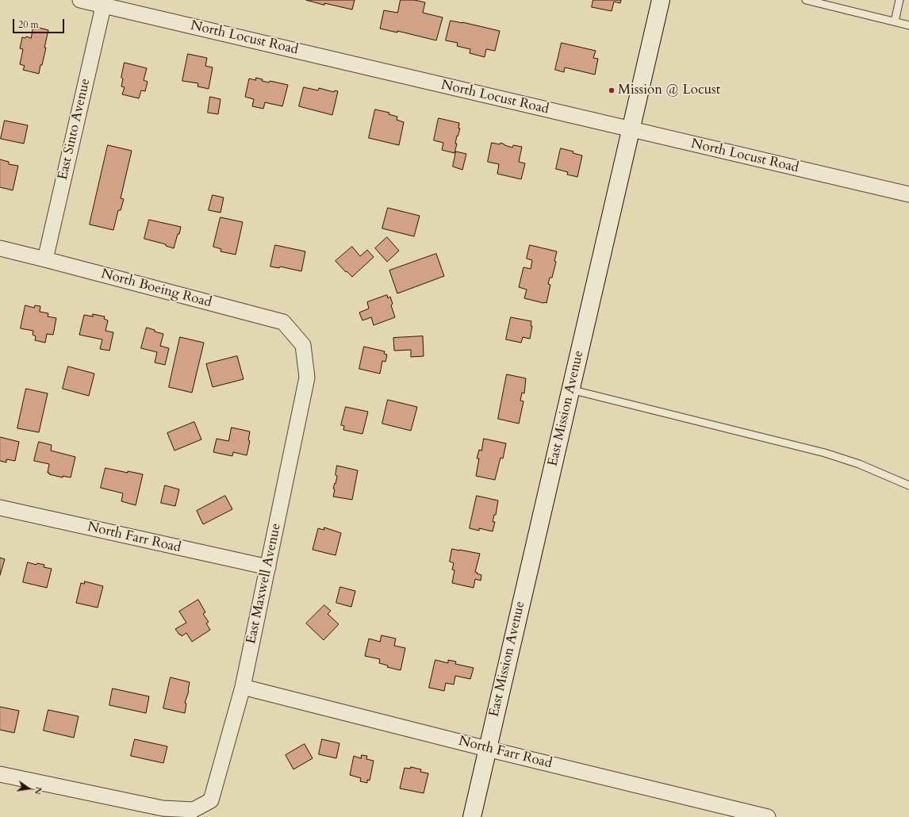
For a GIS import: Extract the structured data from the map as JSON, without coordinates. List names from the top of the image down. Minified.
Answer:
{"streets":{"street":["North Locust Road","East Sinto Avenue","North Boeing Road","East Mission Avenue","North Farr Road","East Maxwell Avenue"]},"crossings":[["North Locust Road","East Sinto Avenue"],["North Locust Road","East Mission Avenue"],["East Sinto Avenue","North Boeing Road"],["North Boeing Road","East Maxwell Avenue"],["East Mission Avenue","North Farr Road"],["North Farr Road","East Maxwell Avenue"]],"places":["Mission @ Locust"],"scale_bar":"20 m","north":"right"}
